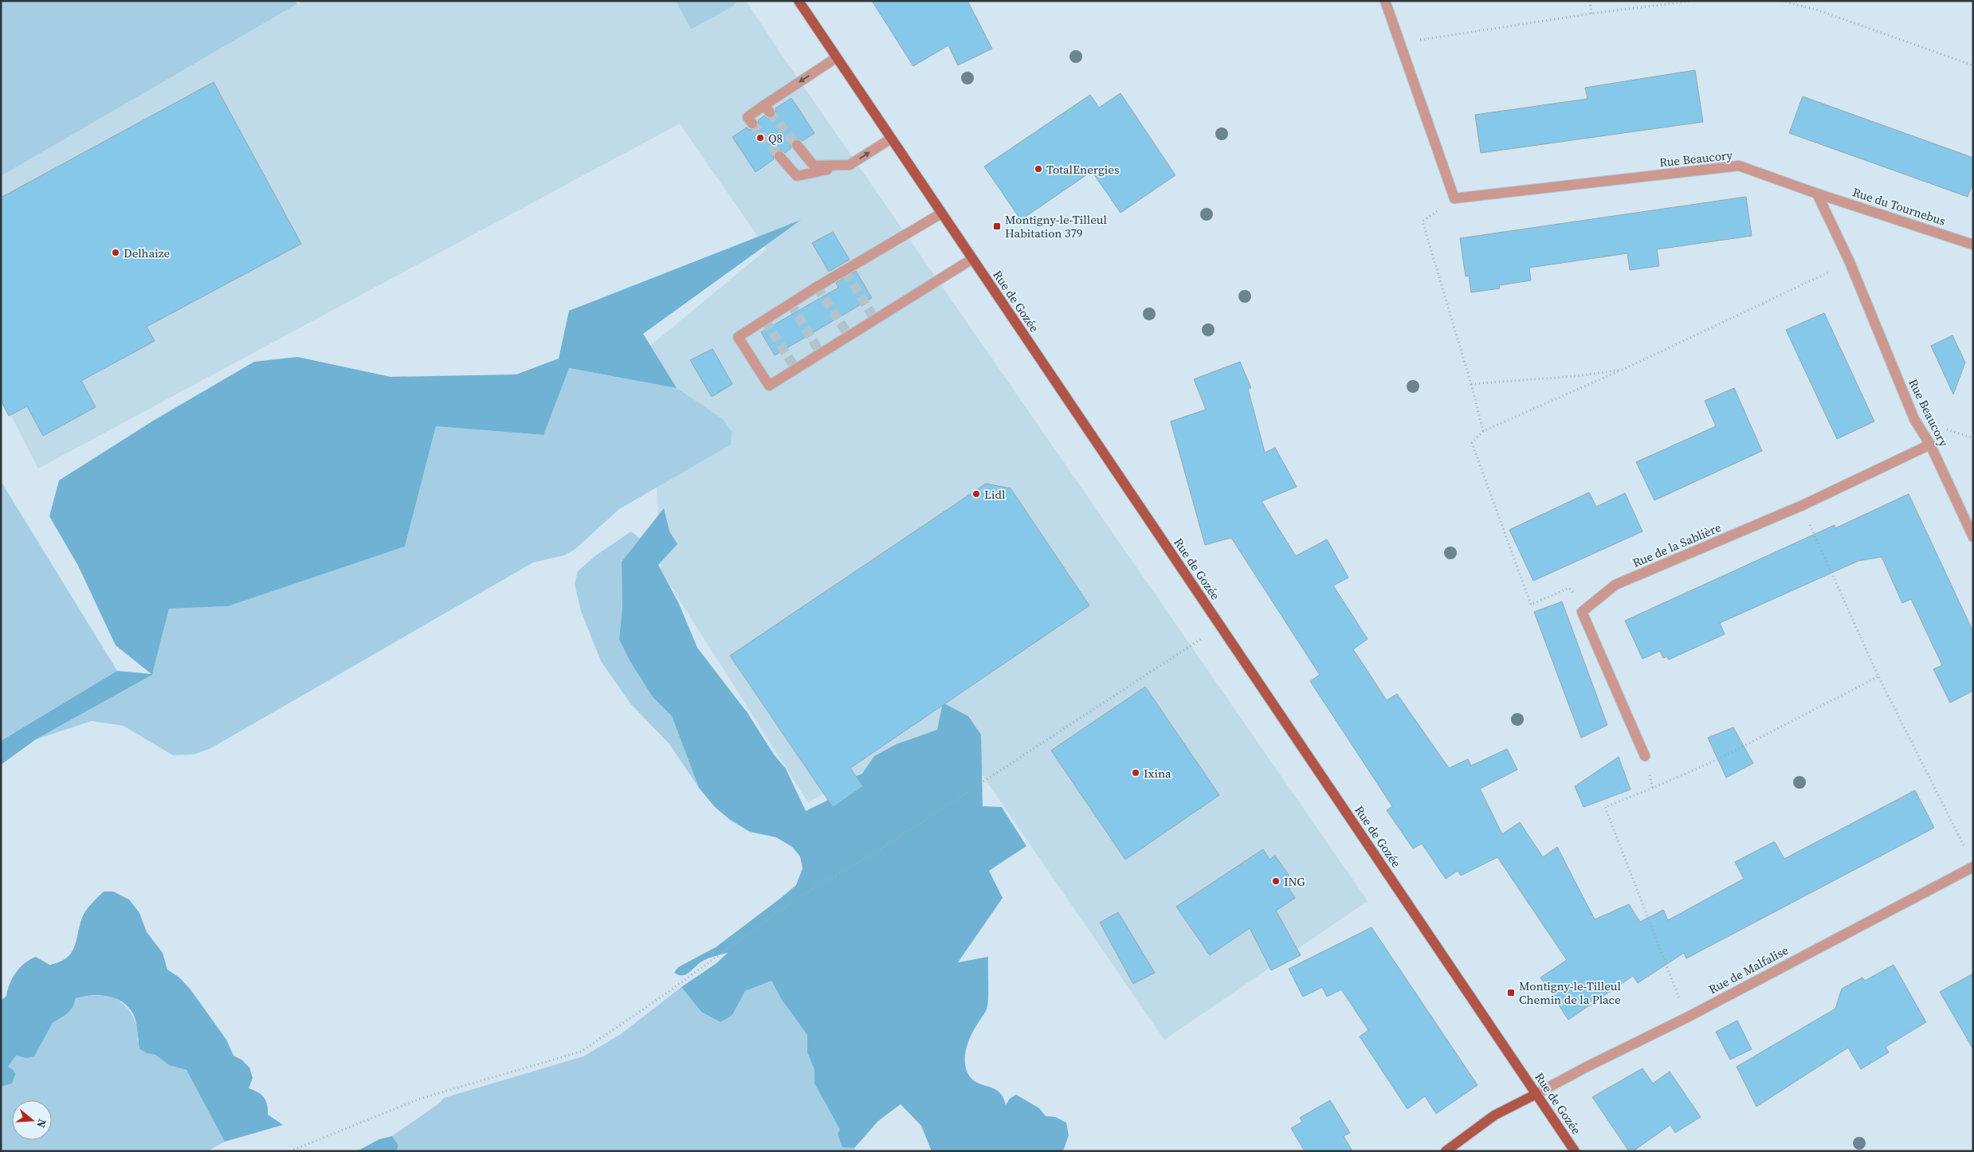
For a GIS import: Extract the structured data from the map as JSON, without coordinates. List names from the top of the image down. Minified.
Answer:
{"streets":{"main road":["Rue de Gozée"],"street":["Rue Beaucory","Rue du Tournebus","Rue de la Sablière","Rue de Malfalise"]},"crossings":[["Rue Beaucory","Rue du Tournebus"],["Rue Beaucory","Rue de la Sablière"],["Rue de Gozée","Rue de Malfalise"]],"places":{"other":["Q8","TotalEnergies","Delhaize","Lidl","Ixina","ING"],"transit":["Montigny-le-Tilleul Habitation 379","Montigny-le-Tilleul Chemin de la Place"]},"north":"right"}
